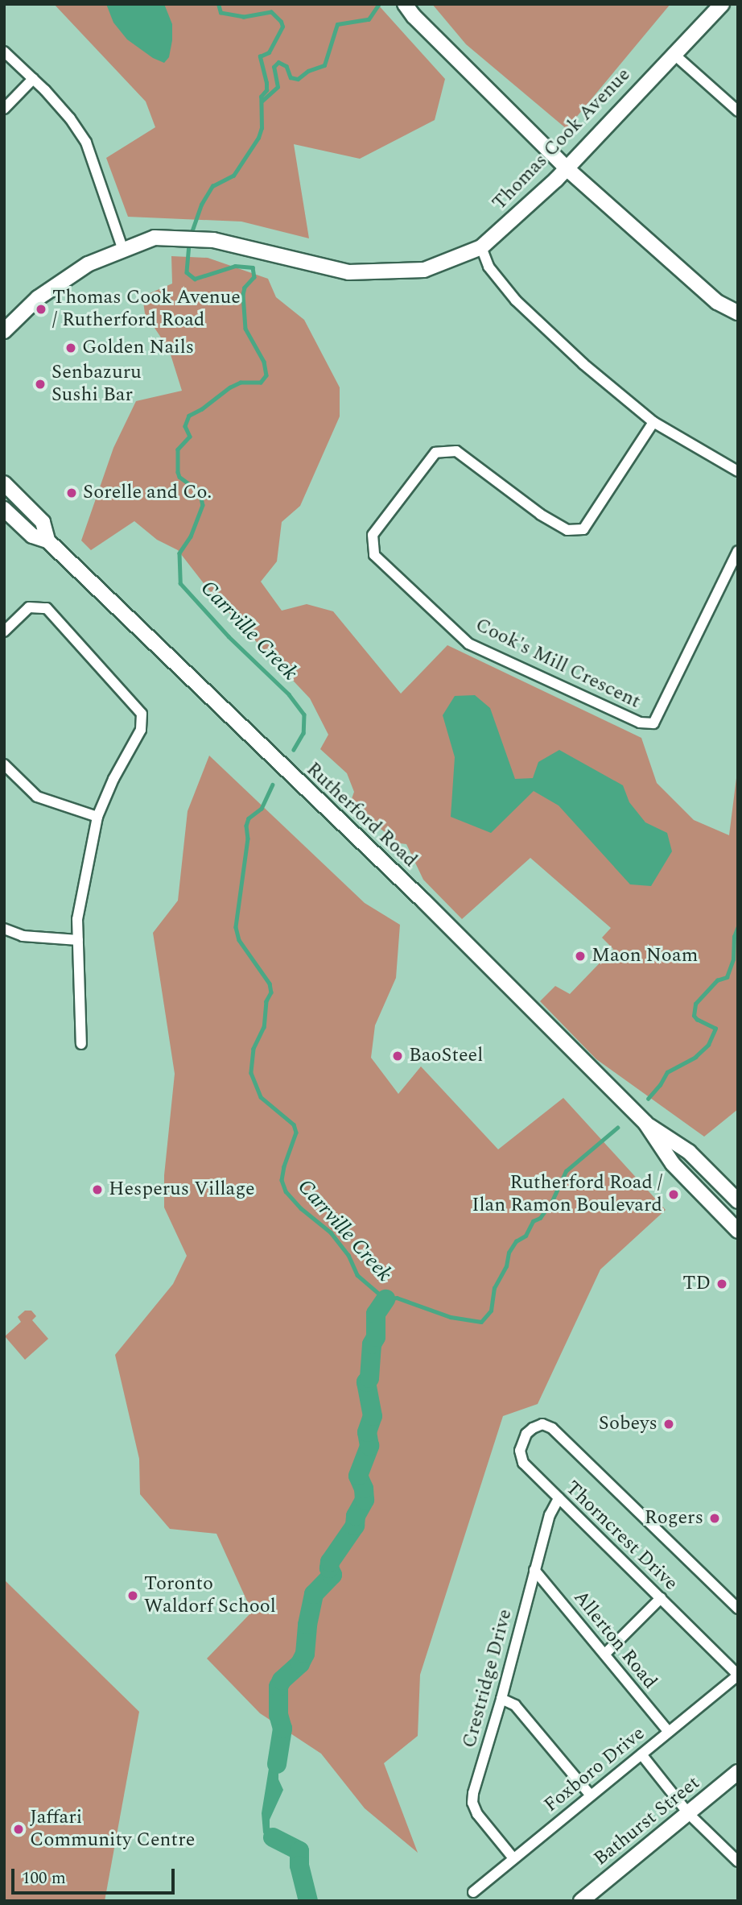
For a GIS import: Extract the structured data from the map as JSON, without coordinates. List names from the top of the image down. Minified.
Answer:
{"streets":{"main road":["Thomas Cook Avenue","Rutherford Road","Bathurst Street"],"street":["Cook's Mill Crescent","Thorncrest Drive","Allerton Road","Crestridge Drive","Foxboro Drive"]},"crossings":[["Thorncrest Drive","Crestridge Drive"],["Thorncrest Drive","Foxboro Drive"],["Allerton Road","Crestridge Drive"],["Allerton Road","Foxboro Drive"],["Crestridge Drive","Foxboro Drive"]],"water":["Carrville Creek"],"places":["Thomas Cook Avenue / Rutherford Road","Golden Nails","Senbazuru Sushi Bar","Sorelle and Co.","Maon Noam","BaoSteel","Hesperus Village","Rutherford Road / Ilan Ramon Boulevard","TD","Sobeys","Rogers","Toronto Waldorf School","Jaffari Community Centre"],"scale_bar":"100 m"}
